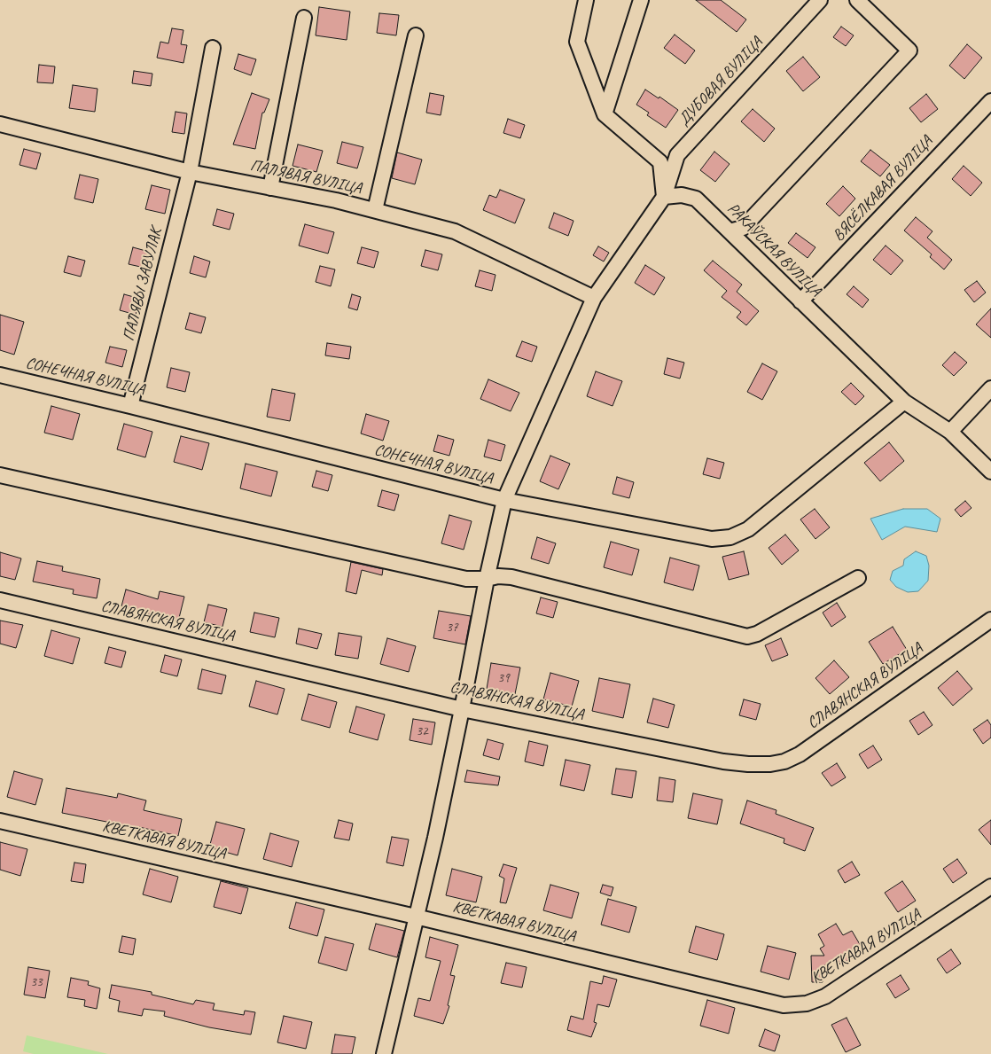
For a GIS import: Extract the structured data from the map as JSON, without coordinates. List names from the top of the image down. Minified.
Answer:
{"streets":{"street":["ДУБОВАЯ ВУЛІЦА","ПАЛЯВАЯ ВУЛІЦА","ВЯСЁЛКАВАЯ ВУЛІЦА","РАКАЎСКАЯ ВУЛІЦА","ПАЛЯВЫ ЗАВУЛАК","СОНЕЧНАЯ ВУЛІЦА","СЛАВЯНСКАЯ ВУЛІЦА","КВЕТКАВАЯ ВУЛІЦА"]},"crossings":[["ДУБОВАЯ ВУЛІЦА","ПАЛЯВАЯ ВУЛІЦА"],["ДУБОВАЯ ВУЛІЦА","РАКАЎСКАЯ ВУЛІЦА"],["ДУБОВАЯ ВУЛІЦА","СОНЕЧНАЯ ВУЛІЦА"],["ДУБОВАЯ ВУЛІЦА","СЛАВЯНСКАЯ ВУЛІЦА"],["ДУБОВАЯ ВУЛІЦА","КВЕТКАВАЯ ВУЛІЦА"],["ПАЛЯВАЯ ВУЛІЦА","ПАЛЯВЫ ЗАВУЛАК"],["ВЯСЁЛКАВАЯ ВУЛІЦА","РАКАЎСКАЯ ВУЛІЦА"],["РАКАЎСКАЯ ВУЛІЦА","СОНЕЧНАЯ ВУЛІЦА"],["ПАЛЯВЫ ЗАВУЛАК","СОНЕЧНАЯ ВУЛІЦА"]],"house_numbers":["37","39","32","33"]}
